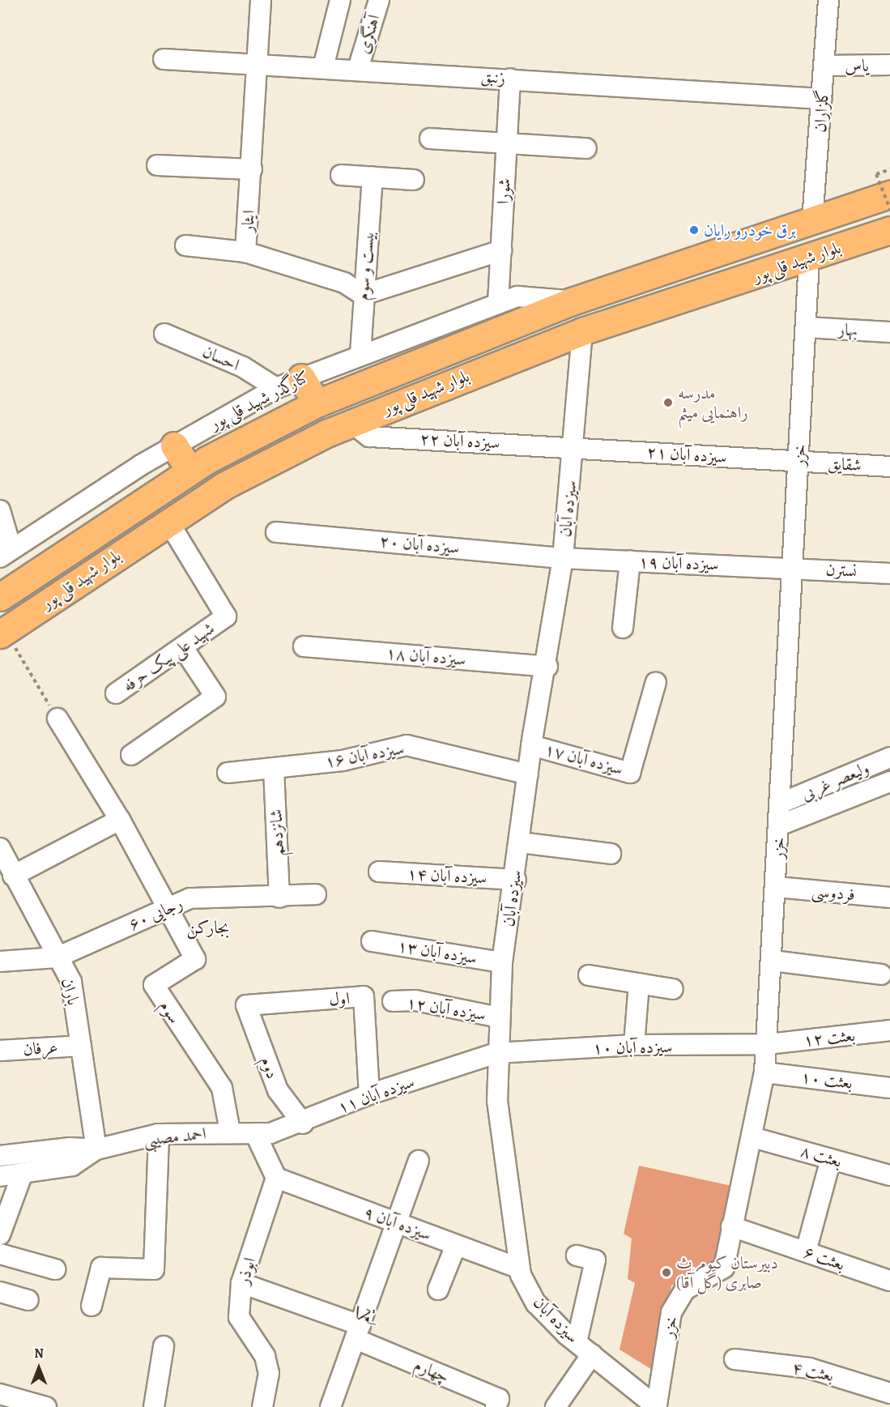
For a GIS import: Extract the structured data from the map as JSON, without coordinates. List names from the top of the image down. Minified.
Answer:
{"streets":{"highway":["بلوار شهید قلی پور"],"street":["آهنگری","یاس","زنبق","گلزاران","شورا","ایثار","بیست و سوم","بهار","احسان","کنارگذر شهید قلی پور","سیزده آبان ۲۲","سیزده آبان ۲۱","خزر","شقایق","سیزده آبان","سیزده آبان ۲۰","سیزده آبان ۱۹","نسترن","سیزده آبان ۱۸","شهید علی پیک حرفه","سیزده آبان ۱۶","سیزده آبان ۱۷","ولیعصر غربی","شانزدهم","سیزده آبان ۱۴","فردوسی","رجایی ۶۰","سیزده آبان ۱۳","باران","اول","سیزده آبان ۱۲","سوم","بعثت ۱۲","سیزده آبان ‍۱۰","عرفان","دوم","بعثت ۱۰","سیزده آبان ۱۱","احمد مصیبی","بعثت ۸","سیزده آبان ۹","بعثت ۶","ابوذر","یکم","چهارم","بعثت ۴"]},"crossings":[["آهنگری","زنبق"],["یاس","گلزاران"],["زنبق","گلزاران"],["زنبق","شورا"],["زنبق","ایثار"],["گلزاران","بلوار شهید قلی پور"],["شورا","کنارگذر شهید قلی پور"],["ایثار","بیست و سوم"],["بلوار شهید قلی پور","کنارگذر شهید قلی پور"],["بلوار شهید قلی پور","سیزده آبان ۲۲"],["بلوار شهید قلی پور","خزر"],["بلوار شهید قلی پور","سیزده آبان"],["بلوار شهید قلی پور","شهید علی پیک حرفه"],["بیست و سوم","کنارگذر شهید قلی پور"],["بهار","خزر"],["احسان","کنارگذر شهید قلی پور"],["سیزده آبان ۲۲","سیزده آبان ۲۱"],["سیزده آبان ۲۲","سیزده آبان"],["سیزده آبان ۲۱","خزر"],["سیزده آبان ۲۱","شقایق"],["سیزده آبان ۲۱","سیزده آبان"],["خزر","شقایق"],["خزر","سیزده آبان"],["خزر","سیزده آبان ۱۹"],["خزر","نسترن"],["خزر","ولیعصر غربی"],["خزر","فردوسی"],["خزر","بعثت ۱۲"],["خزر","سیزده آبان ‍۱۰"],["خزر","بعثت ۱۰"],["خزر","بعثت ۸"],["خزر","بعثت ۶"],["سیزده آبان","سیزده آبان ۲۰"],["سیزده آبان","سیزده آبان ۱۹"],["سیزده آبان","سیزده آبان ۱۸"],["سیزده آبان","سیزده آبان ۱۶"],["سیزده آبان","سیزده آبان ۱۷"],["سیزده آبان","سیزده آبان ۱۴"],["سیزده آبان","سیزده آبان ۱۳"],["سیزده آبان","سیزده آبان ۱۲"],["سیزده آبان","سیزده آبان ‍۱۰"],["سیزده آبان","سیزده آبان ۱۱"],["سیزده آبان","سیزده آبان ۹"],["سیزده آبان ۲۰","سیزده آبان ۱۹"],["سیزده آبان ۱۹","نسترن"],["سیزده آبان ۱۶","شانزدهم"],["شانزدهم","رجایی ۶۰"],["رجایی ۶۰","باران"],["رجایی ۶۰","سوم"],["باران","عرفان"],["باران","احمد مصیبی"],["اول","دوم"],["اول","سیزده آبان ۱۱"],["سوم","احمد مصیبی"],["بعثت ۱۲","سیزده آبان ‍۱۰"],["سیزده آبان ‍۱۰","سیزده آبان ۱۱"],["دوم","سیزده آبان ۱۱"],["سیزده آبان ۱۱","احمد مصیبی"],["سیزده آبان ۹","ابوذر"],["سیزده آبان ۹","یکم"],["یکم","چهارم"]],"districts":["بجارکن"],"places":["برق خودرو رایان","مدرسه راهنمایی میثم","دبیرستان کیومرث صابری (گل آقا)"],"north":"top"}
